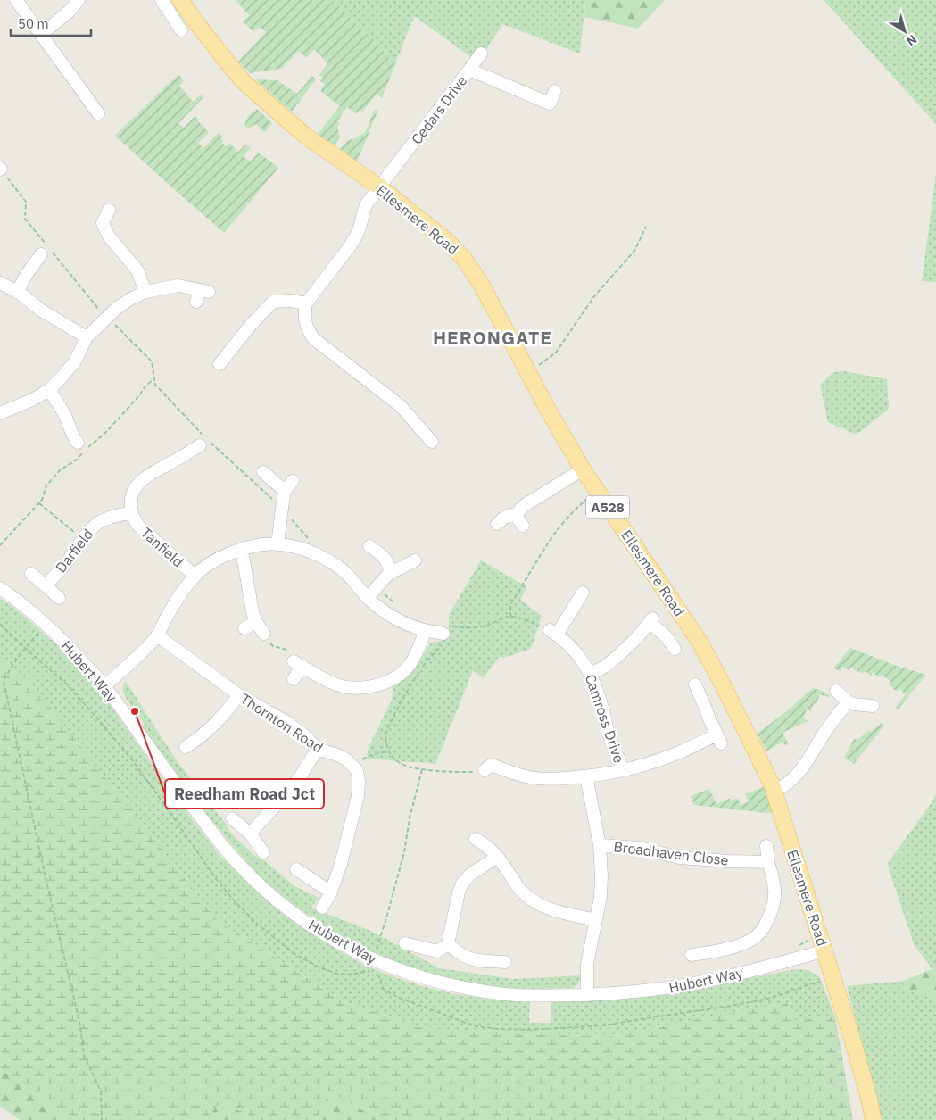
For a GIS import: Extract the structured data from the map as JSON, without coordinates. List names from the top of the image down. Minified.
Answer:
{"streets":{"main road":["Ellesmere Road","A528"],"street":["Cedars Drive","Tanfield","Darfield","Hubert Way","Camross Drive","Thornton Road","Broadhaven Close"]},"crossings":[["Cedars Drive","Ellesmere Road"],["Ellesmere Road","Hubert Way"],["Tanfield","Darfield"]],"districts":["HERONGATE"],"places":["Reedham Road Jct"],"scale_bar":"50 m","north":"bottom right"}
